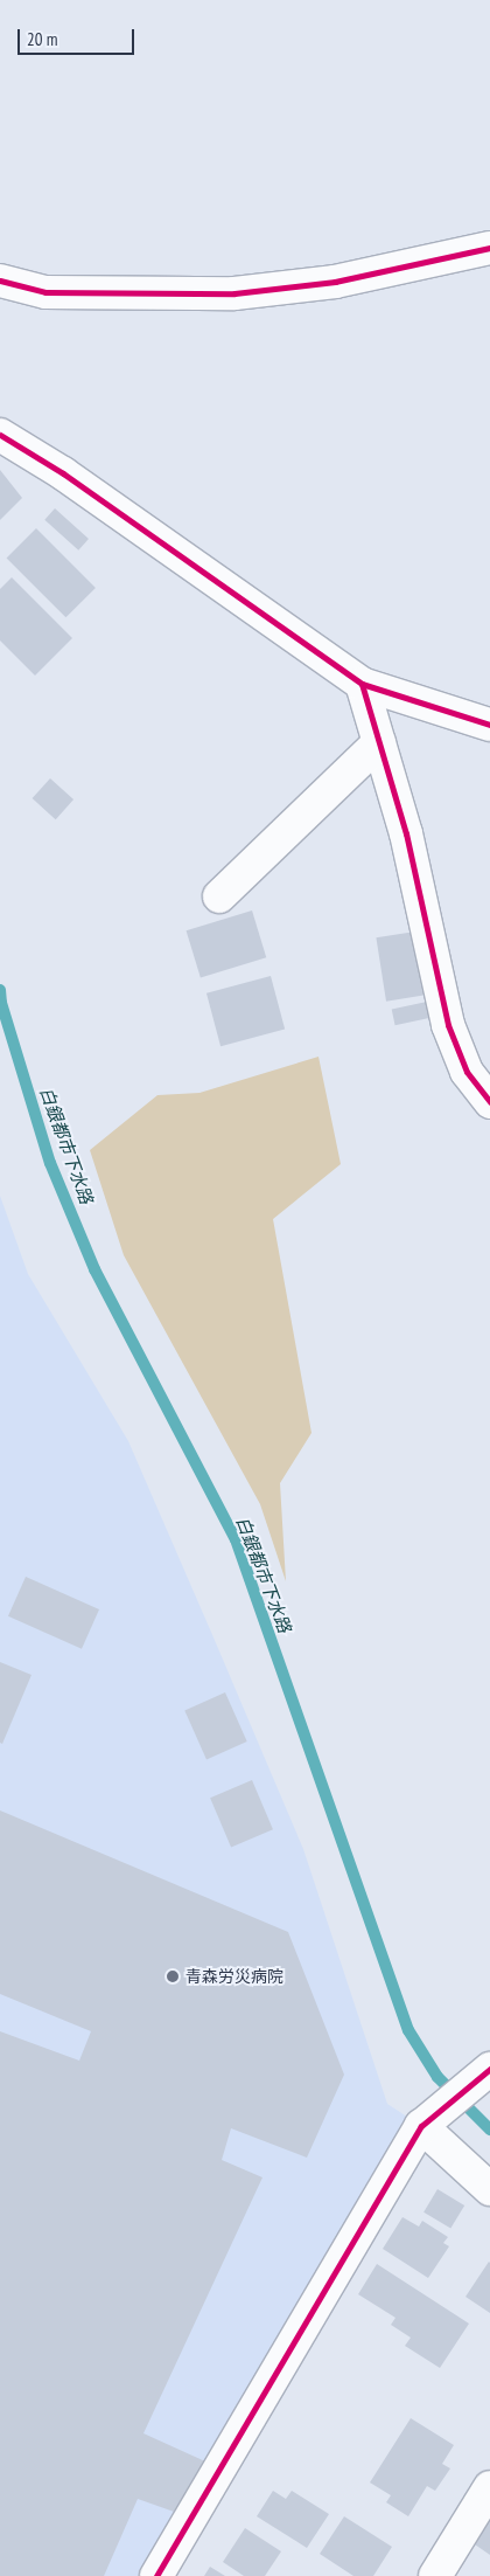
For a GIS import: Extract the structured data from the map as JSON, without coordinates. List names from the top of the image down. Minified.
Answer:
{"water":["白銀都市下水路"],"places":["青森労災病院"],"scale_bar":"20 m"}
